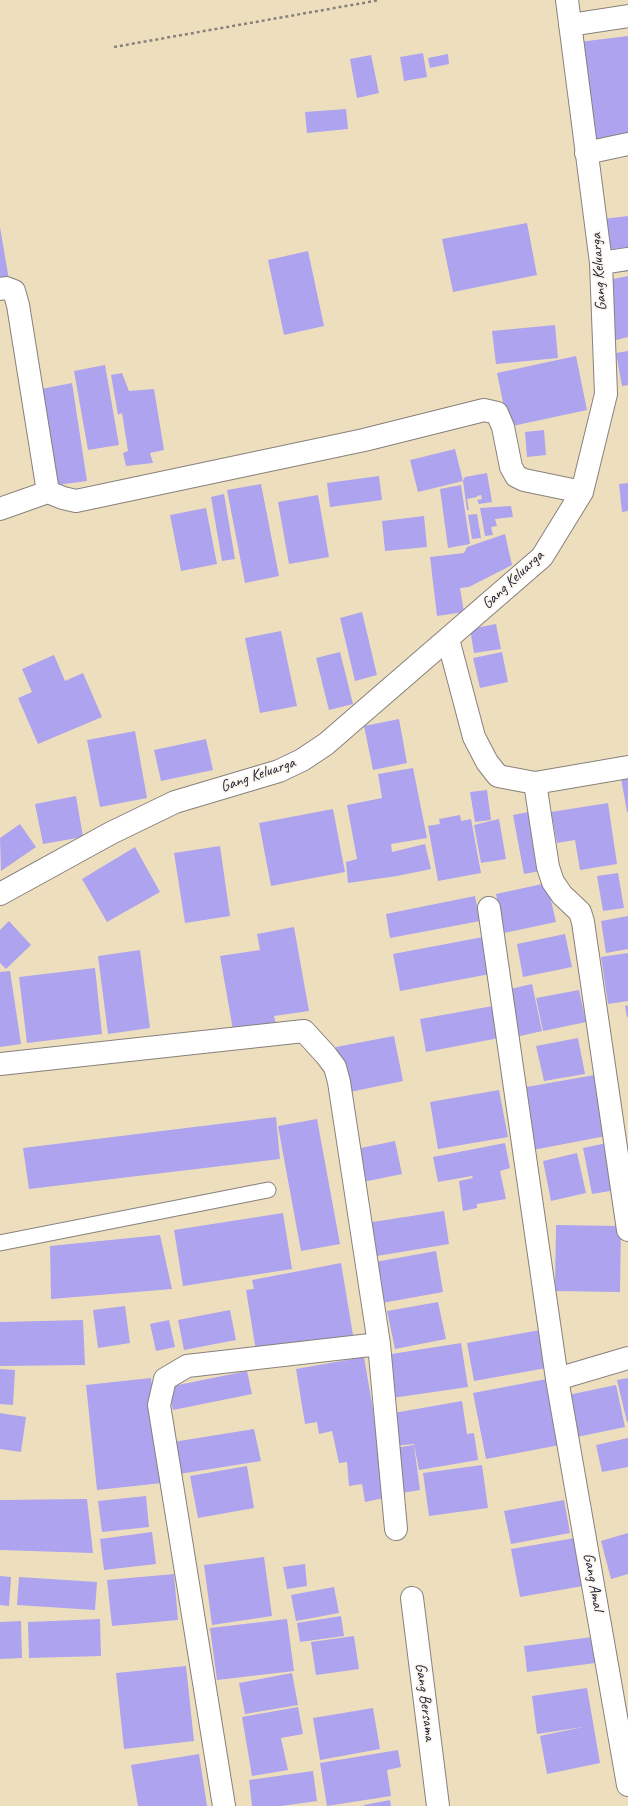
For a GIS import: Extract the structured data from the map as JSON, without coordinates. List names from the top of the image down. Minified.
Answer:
{"streets":{"street":["Gang Keluarga","Gang Amal","Gang Bersama"]}}
